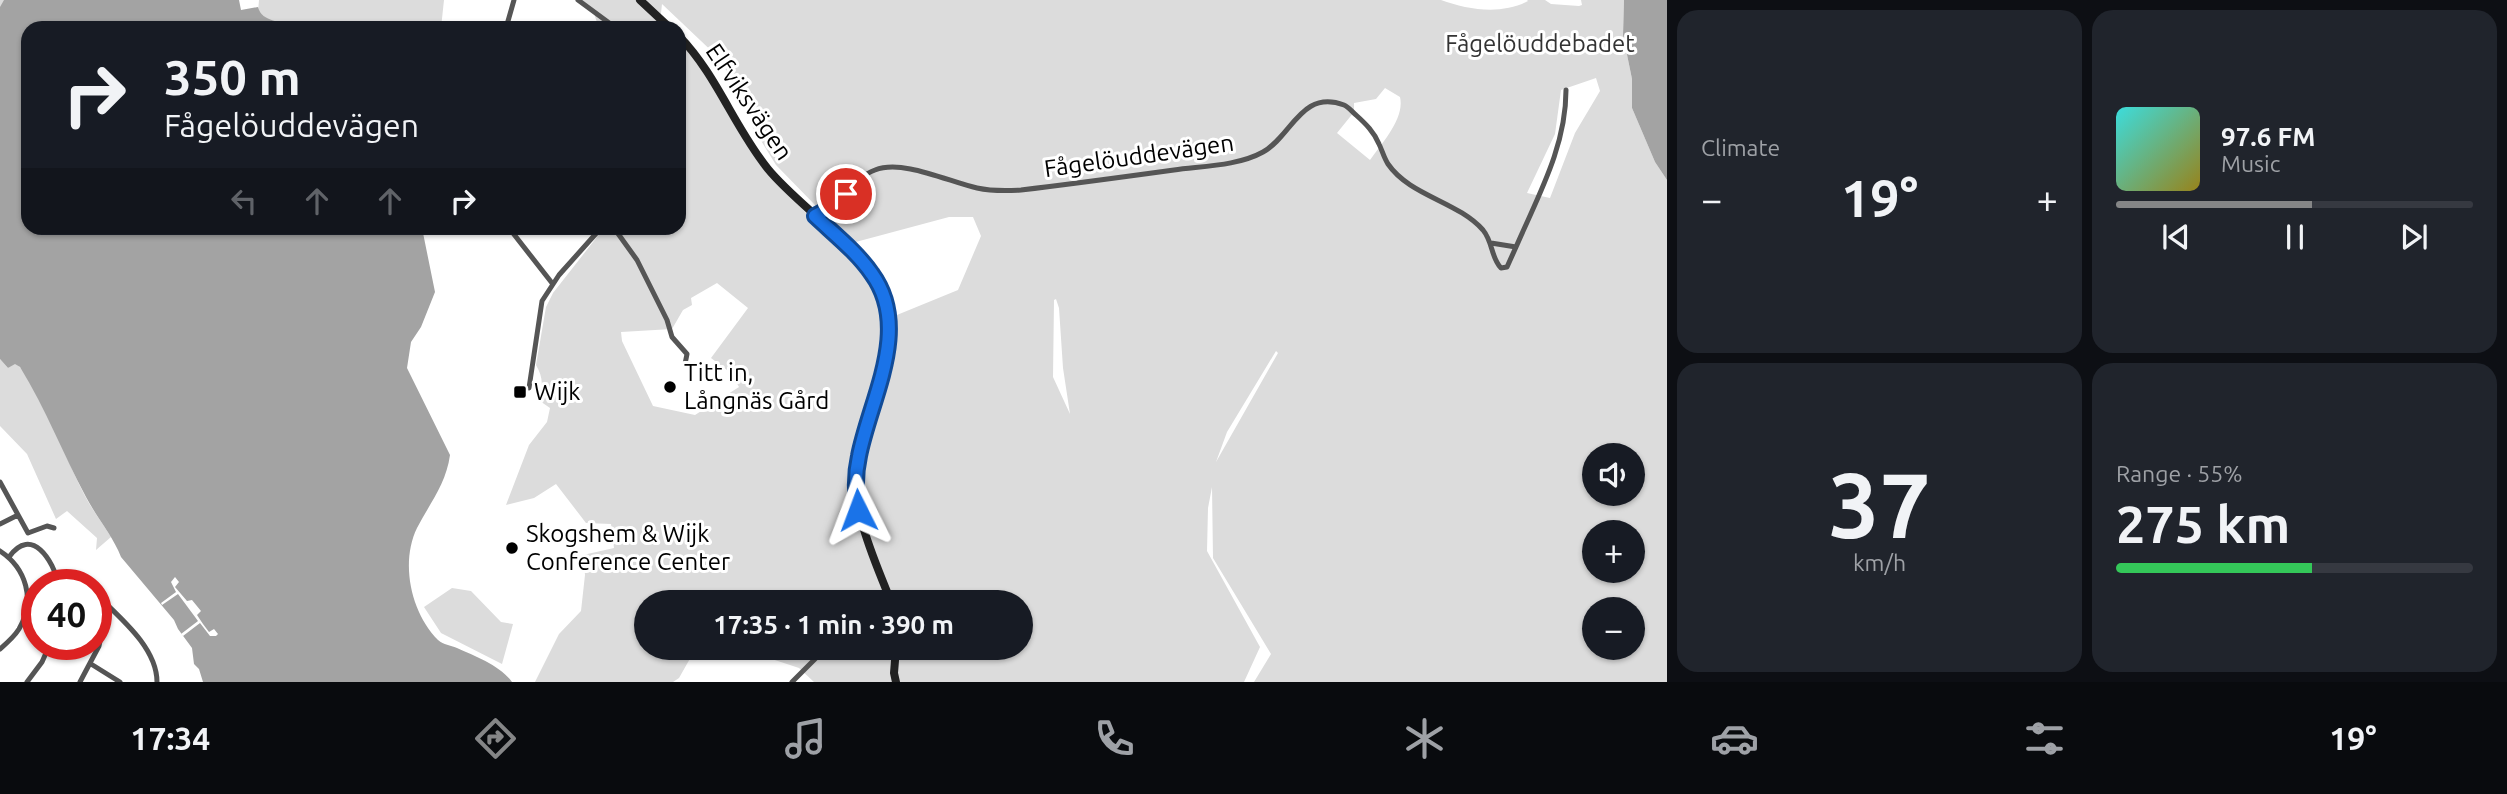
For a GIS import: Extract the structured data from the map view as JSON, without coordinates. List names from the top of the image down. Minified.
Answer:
{"streets":{"street":["Elfviksvägen","Fågelöuddevägen"]},"crossings":[["Elfviksvägen","Fågelöuddevägen"]],"parks":["Fågelöuddebadet"],"places":{"other":["Titt in, Långnäs Gård","Skogshem & Wijk Conference Center"],"transit":["Wijk"]},"page":{"tile":["Climate",["37","km/h"],["Range · 55%","275 km"]],"turn":["350 m","Fågelöuddevägen"],"song":["97.6 FM","Music"],"heat":["−","19°","+"],"map_buttons":["+","−"],"limit":"40","trip":"17:35 · 1 min · 390 m","tabs":["17:34","19°"]}}
